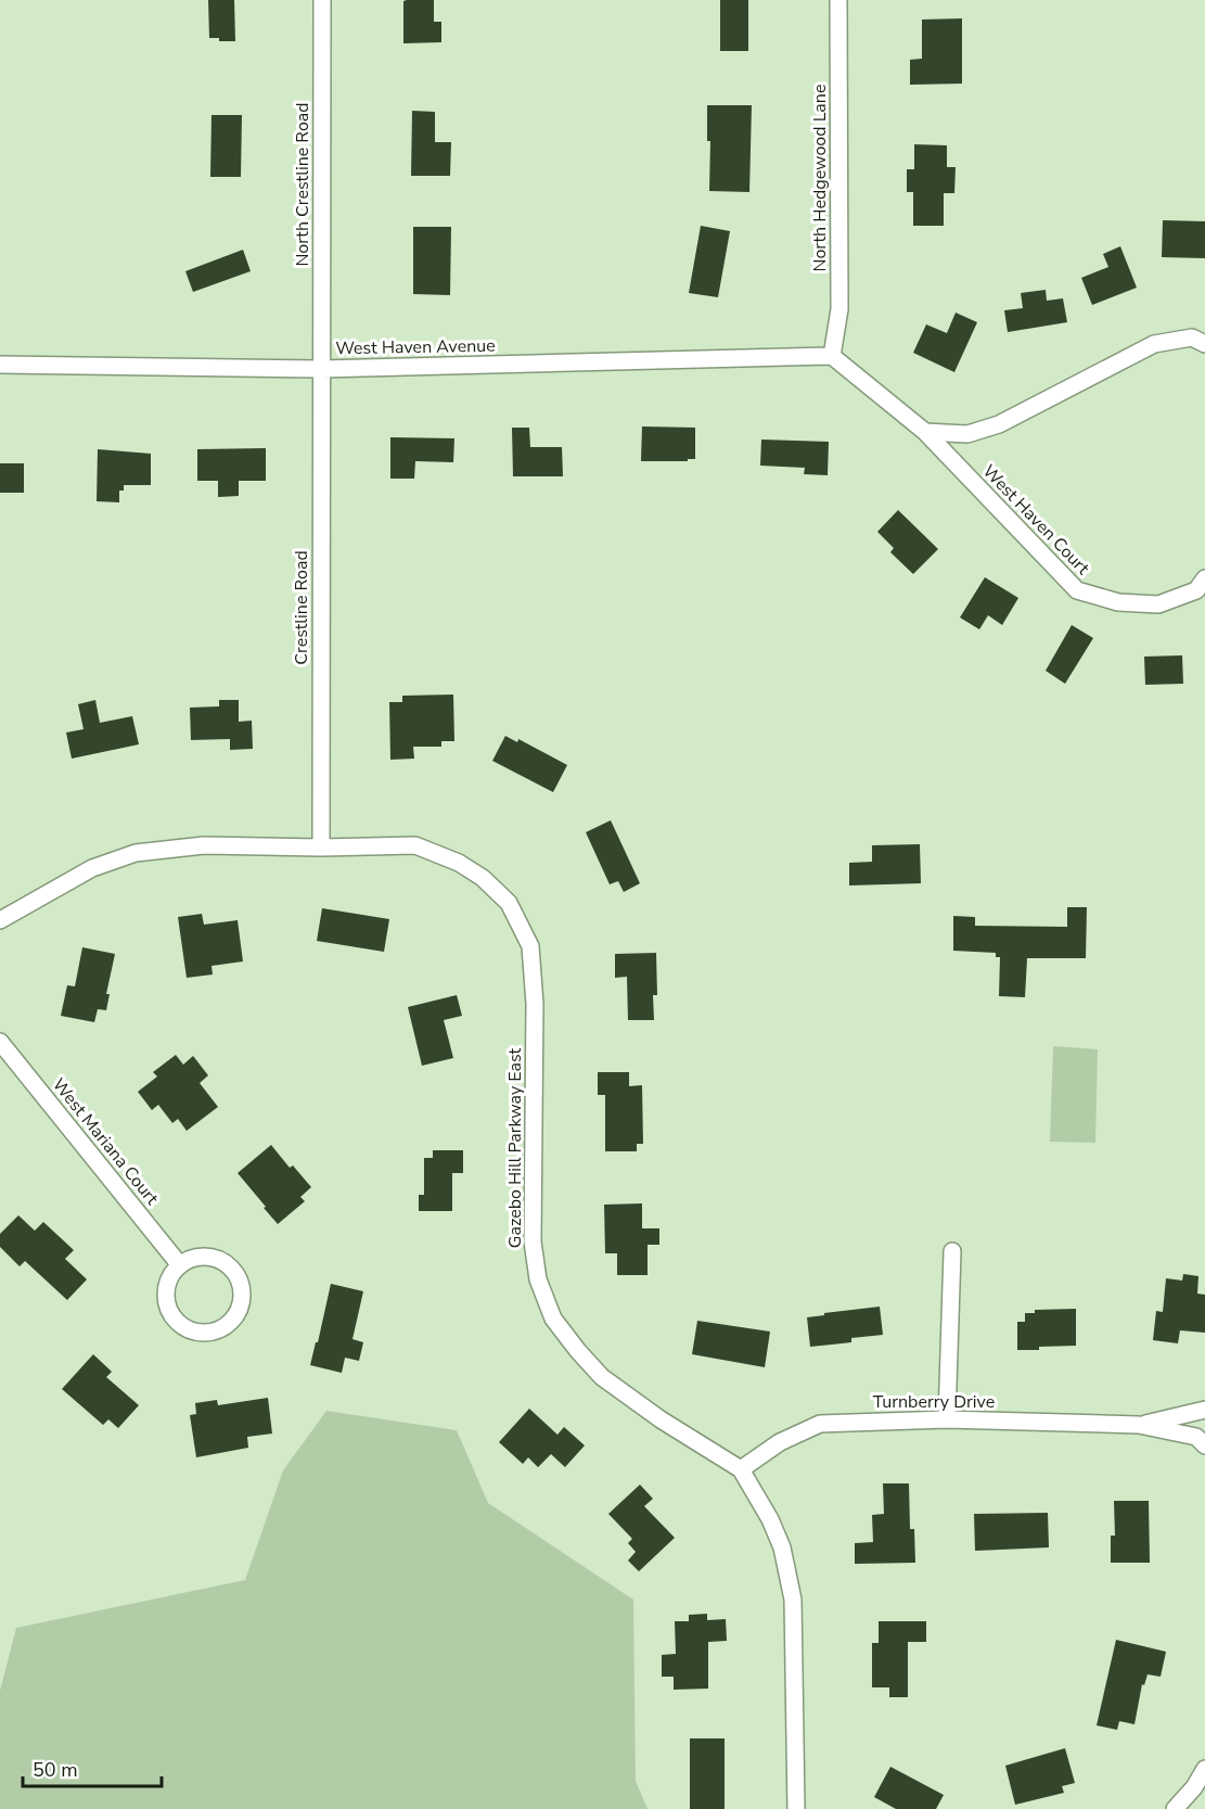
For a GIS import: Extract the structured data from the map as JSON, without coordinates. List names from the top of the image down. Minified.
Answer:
{"streets":{"street":["North Hedgewood Lane","North Crestline Road","West Haven Avenue","West Haven Court","Crestline Road","West Mariana Court","Gazebo Hill Parkway East","Turnberry Drive"]},"crossings":[["North Hedgewood Lane","West Haven Avenue"],["North Hedgewood Lane","West Haven Court"],["North Crestline Road","West Haven Avenue"],["North Crestline Road","Crestline Road"],["West Haven Avenue","West Haven Court"],["West Haven Avenue","Crestline Road"],["Crestline Road","Gazebo Hill Parkway East"],["Gazebo Hill Parkway East","Turnberry Drive"]],"scale_bar":"50 m"}
